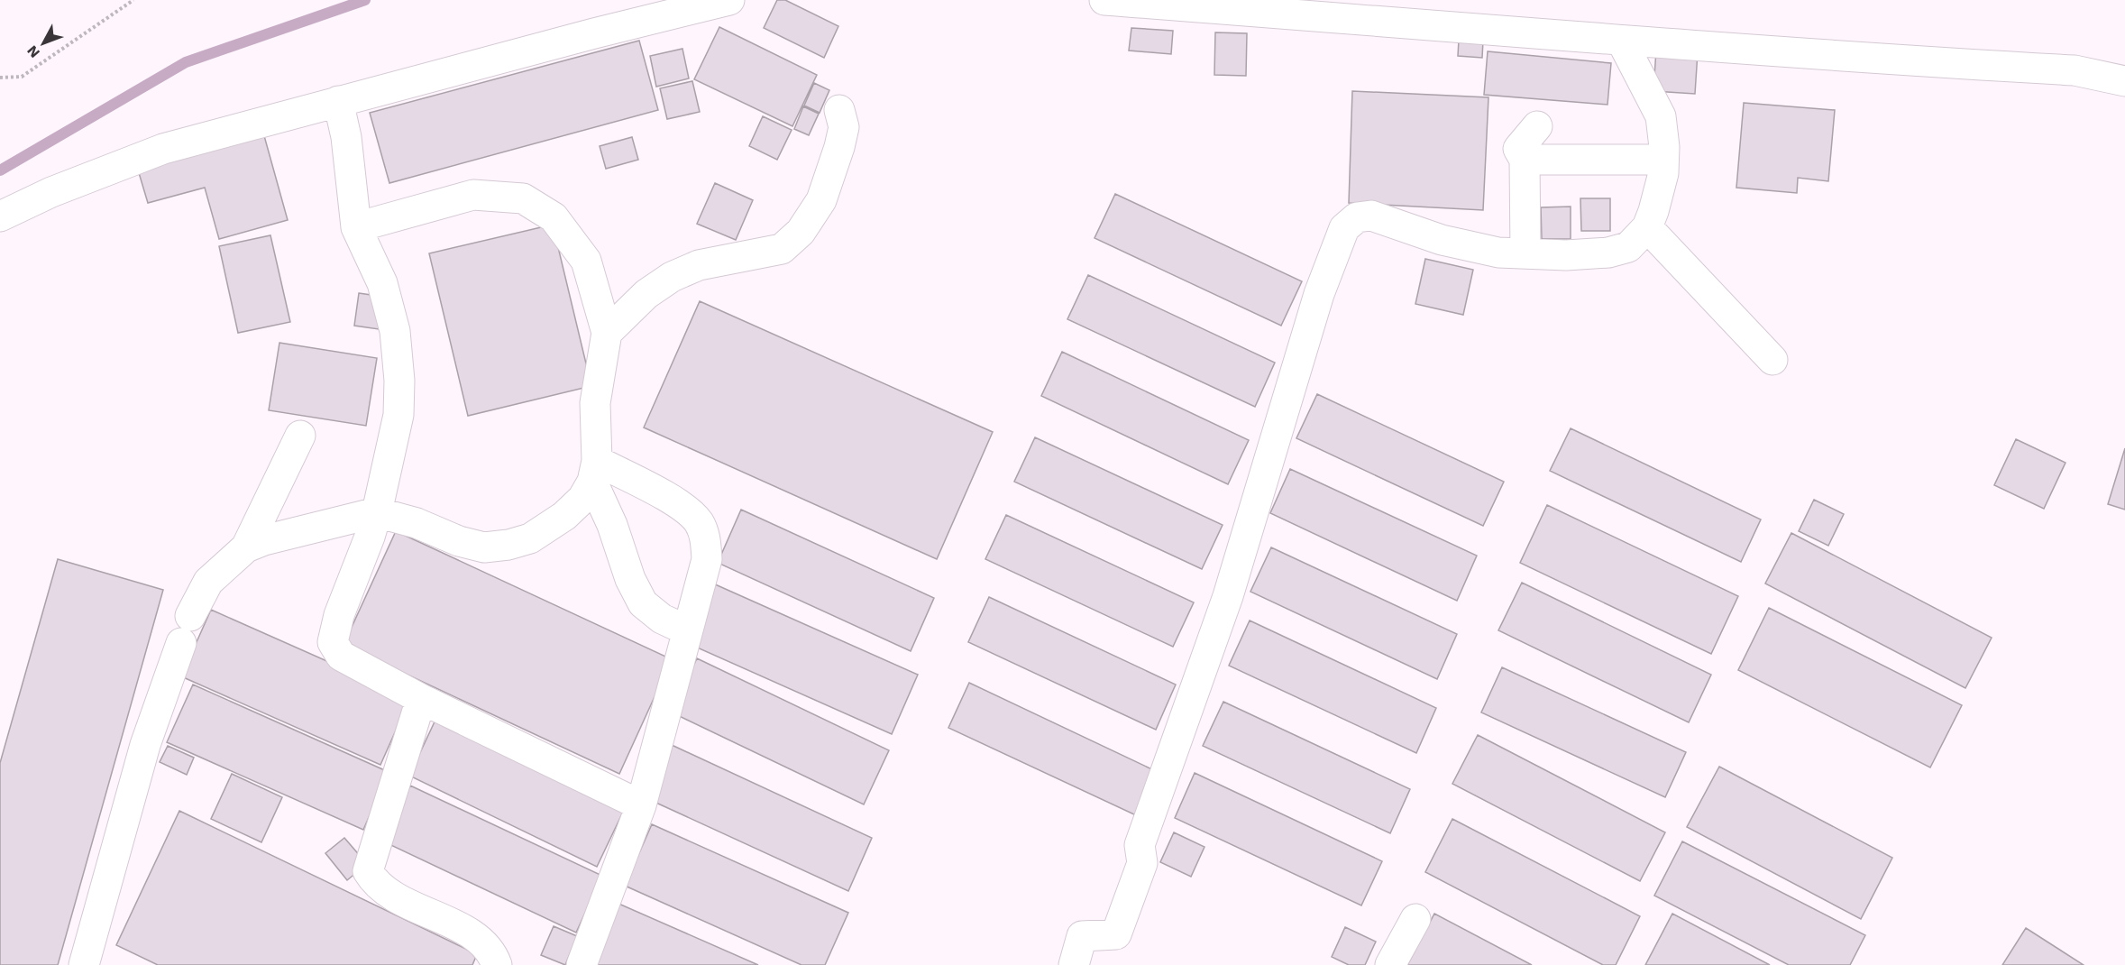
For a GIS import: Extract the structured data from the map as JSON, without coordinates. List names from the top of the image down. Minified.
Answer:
{"north":"bottom left"}
